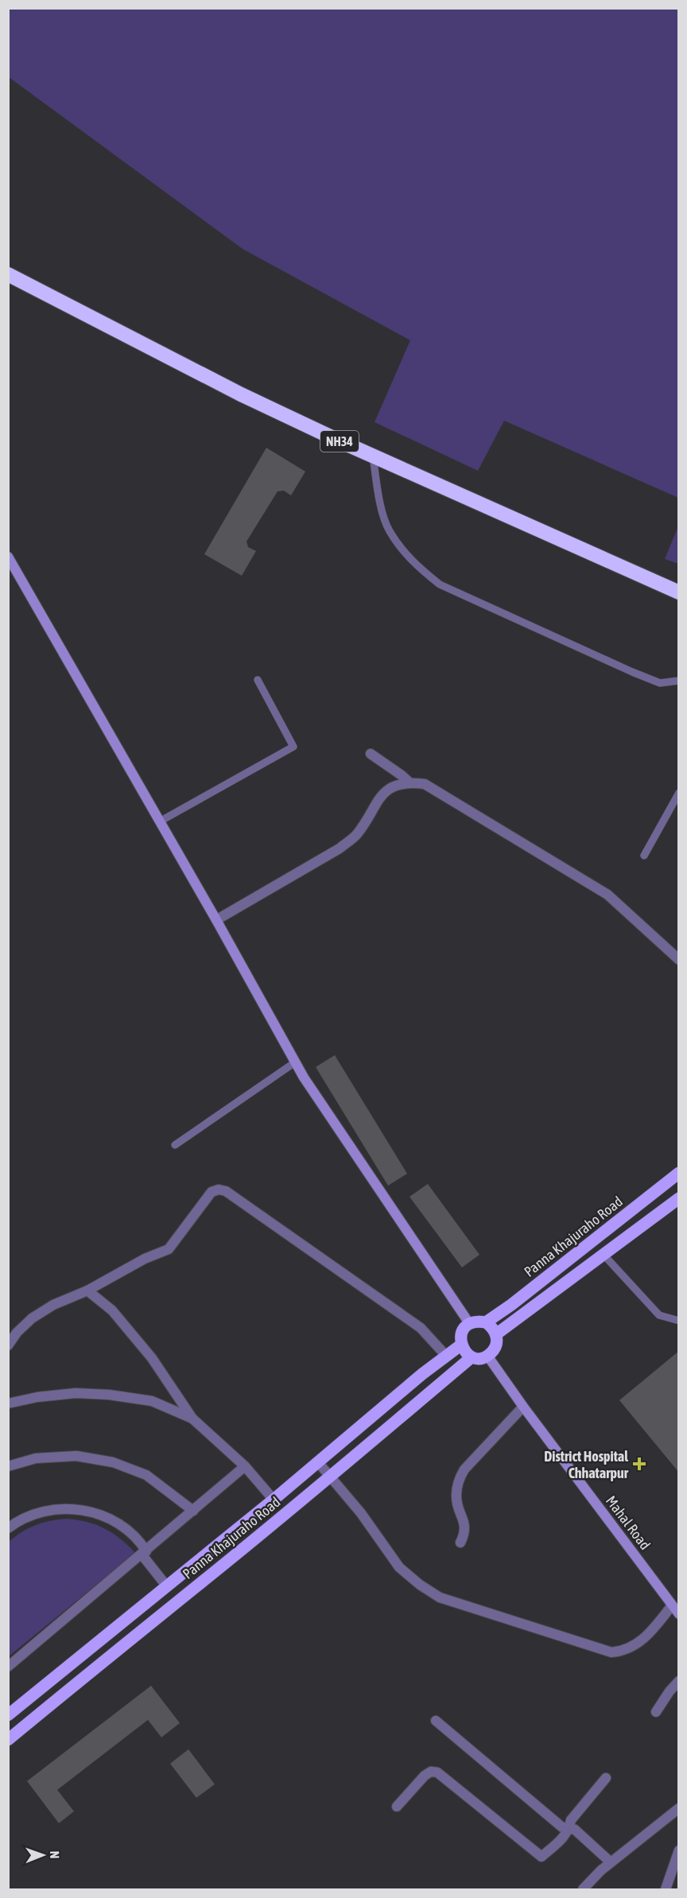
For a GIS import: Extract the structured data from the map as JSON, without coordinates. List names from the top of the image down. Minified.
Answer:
{"streets":{"highway":["NH34"],"main road":["Panna Khajuraho Road","Mahal Road"]},"crossings":[["Panna Khajuraho Road","Mahal Road"]],"places":{"health":["District Hospital Chhatarpur"]},"north":"right"}
